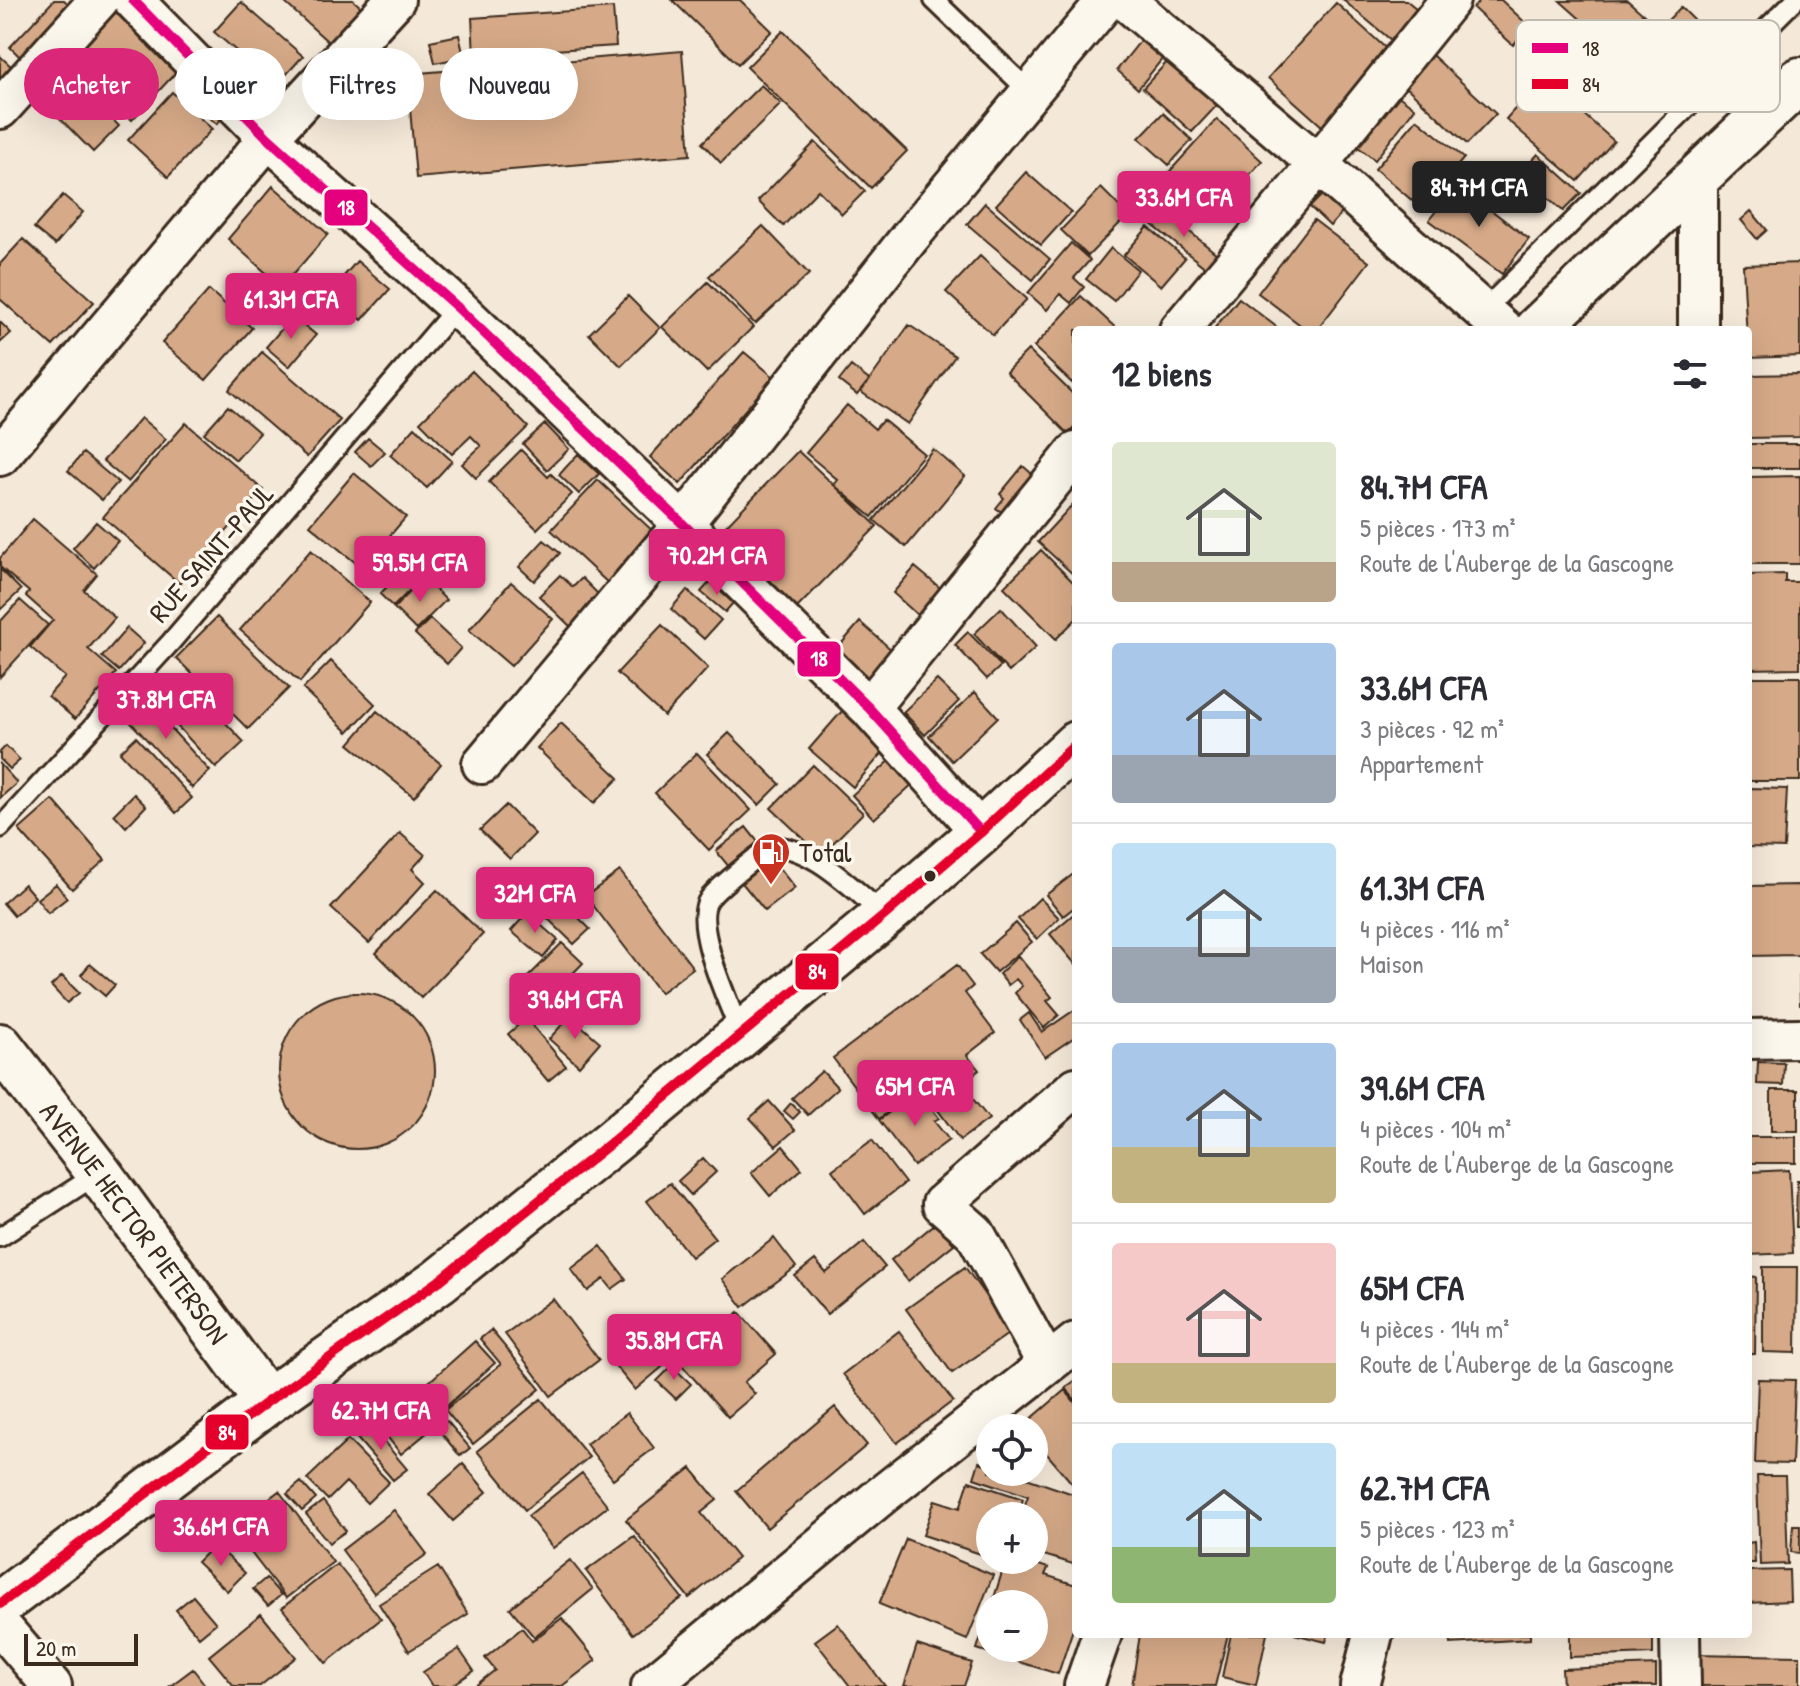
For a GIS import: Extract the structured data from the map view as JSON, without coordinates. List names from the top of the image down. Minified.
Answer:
{"streets":{"street":["AVENUE HECTOR PIETERSON"],"lane":["RUE SAINT-PAUL"]},"places":{"fuel station":["Total"]},"lines":["transit line 18","transit line 84"],"legend":["18","84"],"scale_bar":"20 m","page":{"chip":["Acheter","Louer","Filtres","Nouveau"],"price":["84.7M CFA","33.6M CFA","61.3M CFA","70.2M CFA","59.5M CFA","37.8M CFA","32M CFA","39.6M CFA","65M CFA","35.8M CFA","62.7M CFA","36.6M CFA"],"heading":"12 biens","list":[{"name":"84.7M CFA","note":"5 pièces · 173 m² · Route de l'Auberge de la Gascogne"},{"name":"33.6M CFA","note":"3 pièces · 92 m² · Appartement"},{"name":"61.3M CFA","note":"4 pièces · 116 m² · Maison"},{"name":"39.6M CFA","note":"4 pièces · 104 m² · Route de l'Auberge de la Gascogne"},{"name":"65M CFA","note":"4 pièces · 144 m² · Route de l'Auberge de la Gascogne"},{"name":"62.7M CFA","note":"5 pièces · 123 m² · Route de l'Auberge de la Gascogne"}],"map_buttons":["+","−"],"scale":"20 m"}}
